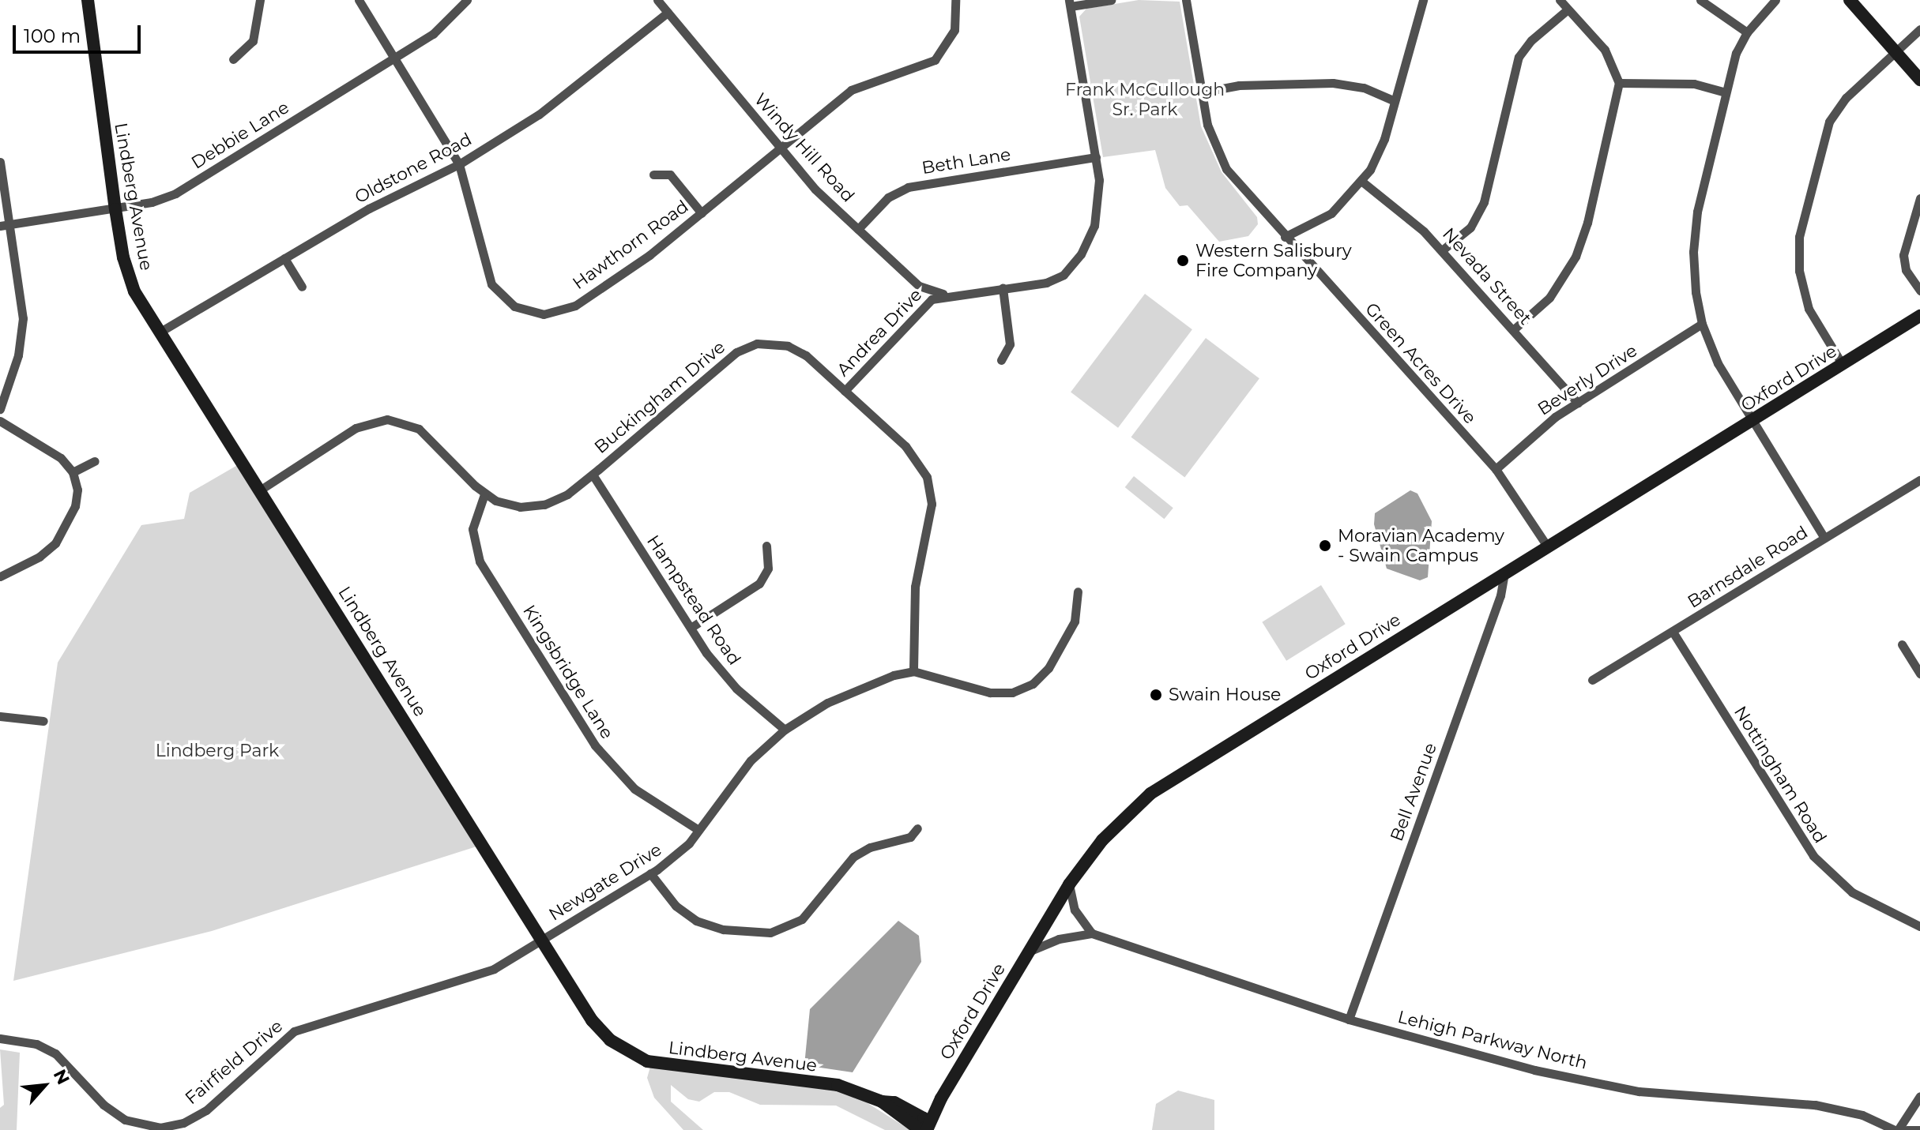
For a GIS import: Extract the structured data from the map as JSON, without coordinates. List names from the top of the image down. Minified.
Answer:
{"streets":{"street":["Debbie Lane","Windy Hill Road","Beth Lane","Oldstone Road","Lindberg Avenue","Hawthorn Road","Nevada Street","Andrea Drive","Green Acres Drive","Oxford Drive","Beverly Drive","Buckingham Drive","Barnsdale Road","Hampstead Road","Kingsbridge Lane","Nottingham Road","Bell Avenue","Newgate Drive","Lehigh Parkway North","Fairfield Drive"]},"crossings":[["Debbie Lane","Lindberg Avenue"],["Debbie Lane","Hawthorn Road"],["Windy Hill Road","Beth Lane"],["Windy Hill Road","Oldstone Road"],["Windy Hill Road","Hawthorn Road"],["Windy Hill Road","Andrea Drive"],["Beth Lane","Andrea Drive"],["Oldstone Road","Lindberg Avenue"],["Oldstone Road","Hawthorn Road"],["Lindberg Avenue","Oxford Drive"],["Lindberg Avenue","Buckingham Drive"],["Lindberg Avenue","Newgate Drive"],["Lindberg Avenue","Fairfield Drive"],["Nevada Street","Beverly Drive"],["Andrea Drive","Buckingham Drive"],["Green Acres Drive","Oxford Drive"],["Green Acres Drive","Beverly Drive"],["Oxford Drive","Bell Avenue"],["Oxford Drive","Lehigh Parkway North"],["Buckingham Drive","Hampstead Road"],["Buckingham Drive","Kingsbridge Lane"],["Buckingham Drive","Newgate Drive"],["Barnsdale Road","Nottingham Road"],["Hampstead Road","Newgate Drive"],["Kingsbridge Lane","Newgate Drive"],["Bell Avenue","Lehigh Parkway North"],["Newgate Drive","Fairfield Drive"]],"parks":["Frank McCullough Sr. Park","Lindberg Park"],"places":["Western Salisbury Fire Company","Moravian Academy - Swain Campus","Swain House"],"scale_bar":"100 m","north":"top right"}
